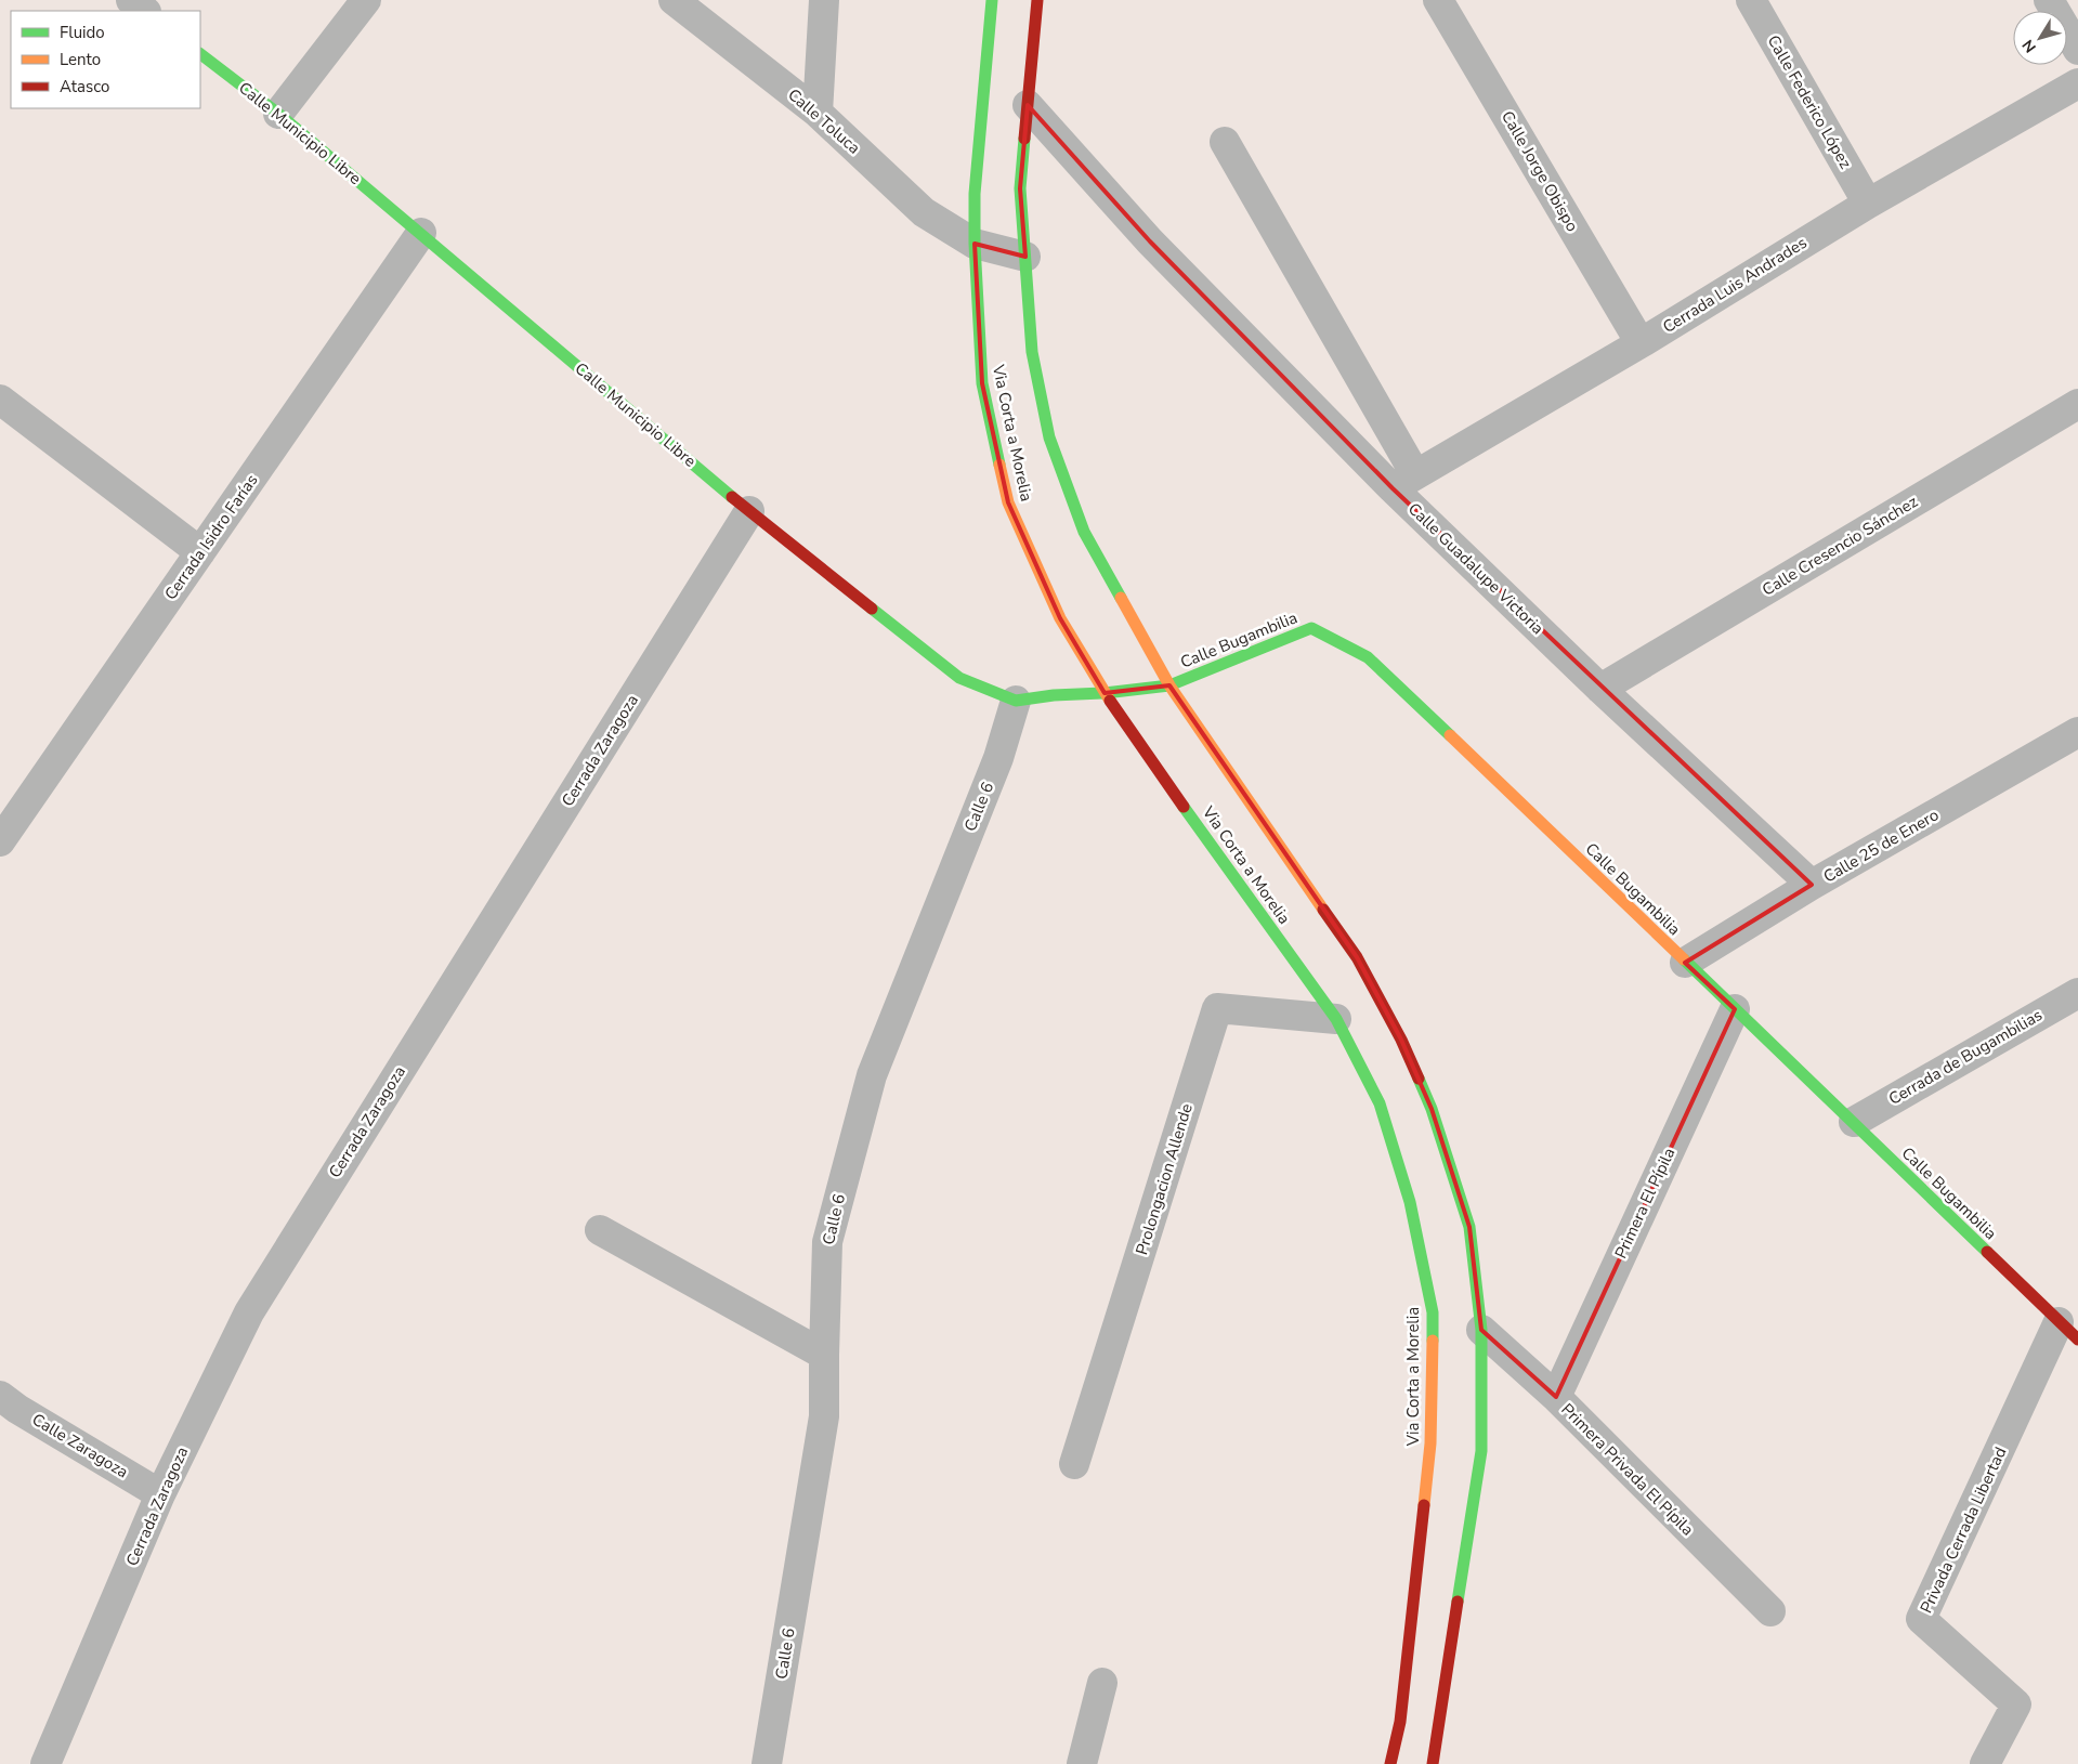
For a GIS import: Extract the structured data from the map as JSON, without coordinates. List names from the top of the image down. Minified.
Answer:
{"streets":{"main road":["Calle Municipio Libre","Via Corta a Morelia","Calle Bugambilia"],"street":["Calle Federico López","Calle Toluca","Calle Jorge Obispo","Cerrada Luis Andrades","Cerrada Isidro Farías","Calle Cresencio Sánchez","Calle Guadalupe Victoria","Cerrada Zaragoza","Calle 6","Calle 25 de Enero","Cerrada de Bugambilias","Prolongacion Allende","Primera El Pípila","Calle Zaragoza","Primera Privada El Pípila","Privada Cerrada Libertad"]},"crossings":[["Calle Federico López","Cerrada Luis Andrades"],["Calle Toluca","Via Corta a Morelia"],["Calle Municipio Libre","Cerrada Isidro Farías"],["Calle Municipio Libre","Cerrada Zaragoza"],["Calle Municipio Libre","Calle 6"],["Calle Jorge Obispo","Cerrada Luis Andrades"],["Cerrada Luis Andrades","Calle Guadalupe Victoria"],["Via Corta a Morelia","Calle Bugambilia"],["Via Corta a Morelia","Prolongacion Allende"],["Calle Cresencio Sánchez","Calle Guadalupe Victoria"],["Calle Guadalupe Victoria","Calle 25 de Enero"],["Calle Bugambilia","Calle 25 de Enero"],["Calle Bugambilia","Cerrada de Bugambilias"],["Calle Bugambilia","Primera El Pípila"],["Calle Bugambilia","Privada Cerrada Libertad"],["Cerrada Zaragoza","Calle Zaragoza"],["Primera El Pípila","Primera Privada El Pípila"]],"legend":["Fluido","Lento","Atasco"],"north":"bottom left"}
